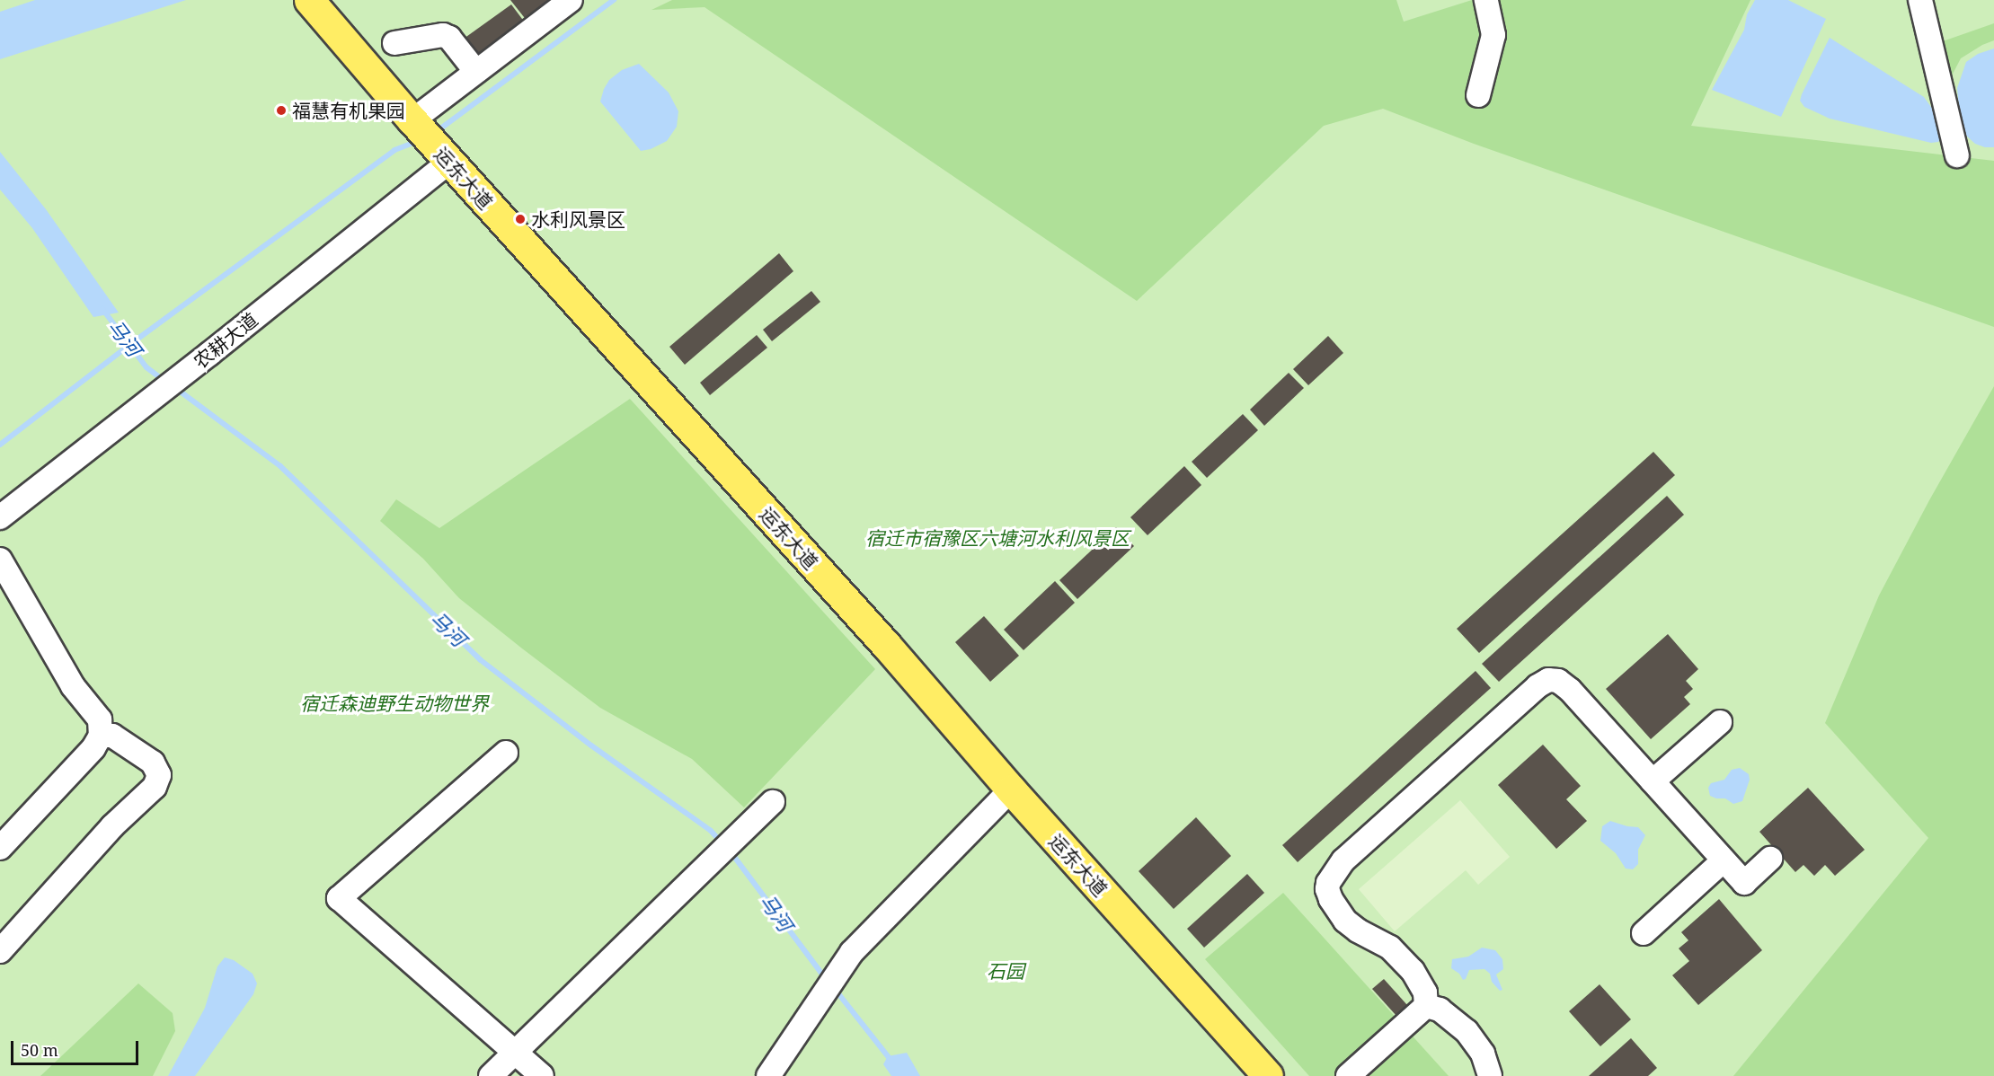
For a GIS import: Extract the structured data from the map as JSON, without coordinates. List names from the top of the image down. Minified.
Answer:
{"streets":{"main road":["运东大道"],"street":["农耕大道"]},"crossings":[["运东大道","农耕大道"]],"water":["马河"],"parks":["宿迁市宿豫区六塘河水利风景区","宿迁森迪野生动物世界","石园"],"places":["福慧有机果园","水利风景区"],"scale_bar":"50 m"}
